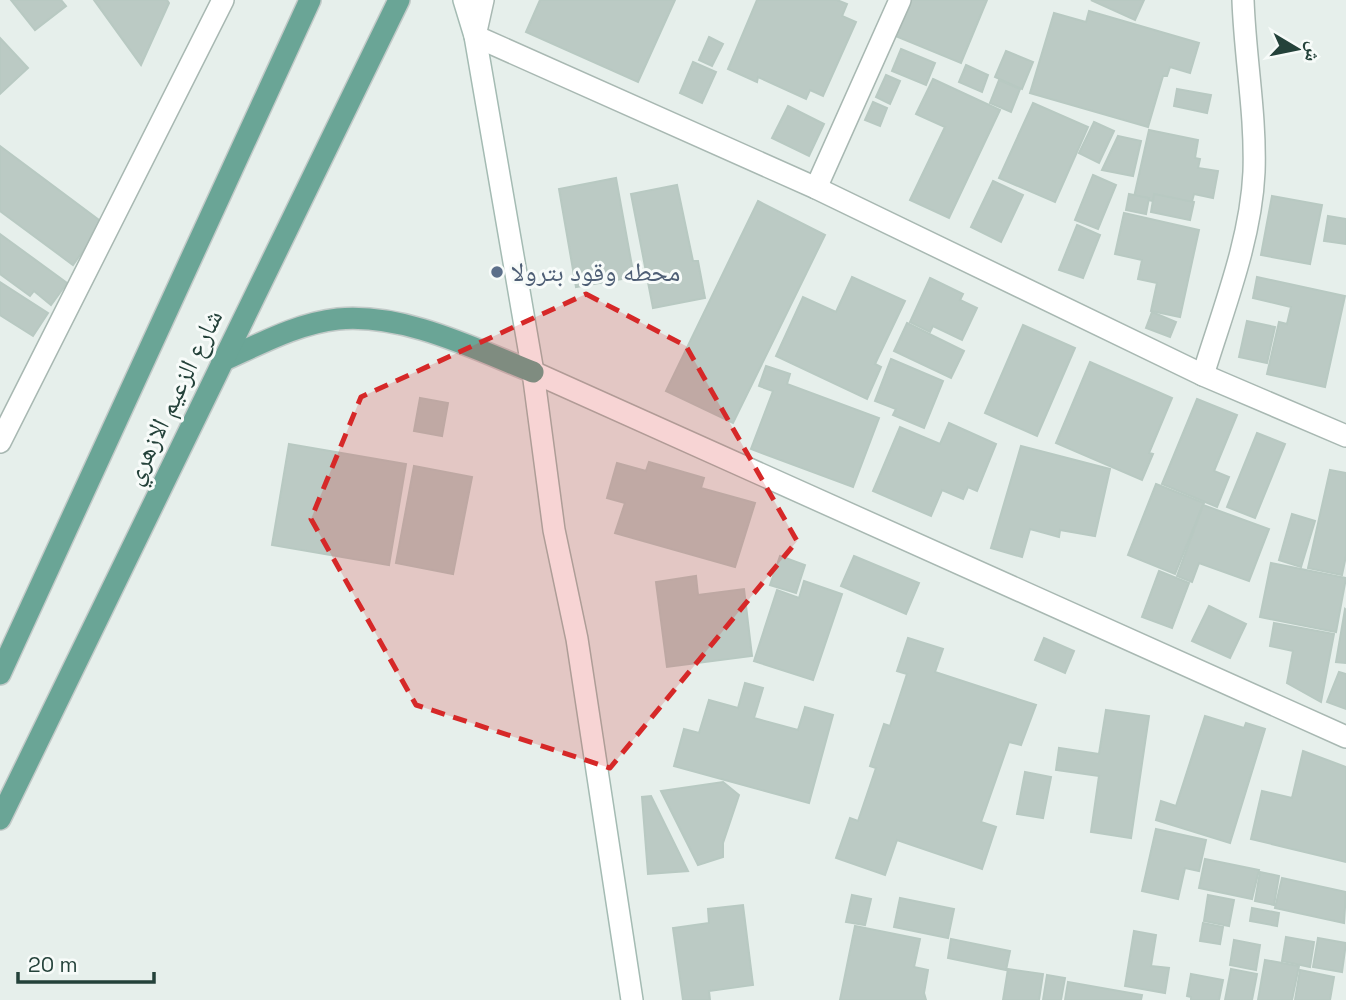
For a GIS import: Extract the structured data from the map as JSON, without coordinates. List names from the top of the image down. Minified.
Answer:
{"streets":{"main road":["شارع الزعيم الازهري"]},"places":["محطه وقود بترولا"],"scale_bar":"20 m","north":"right"}
